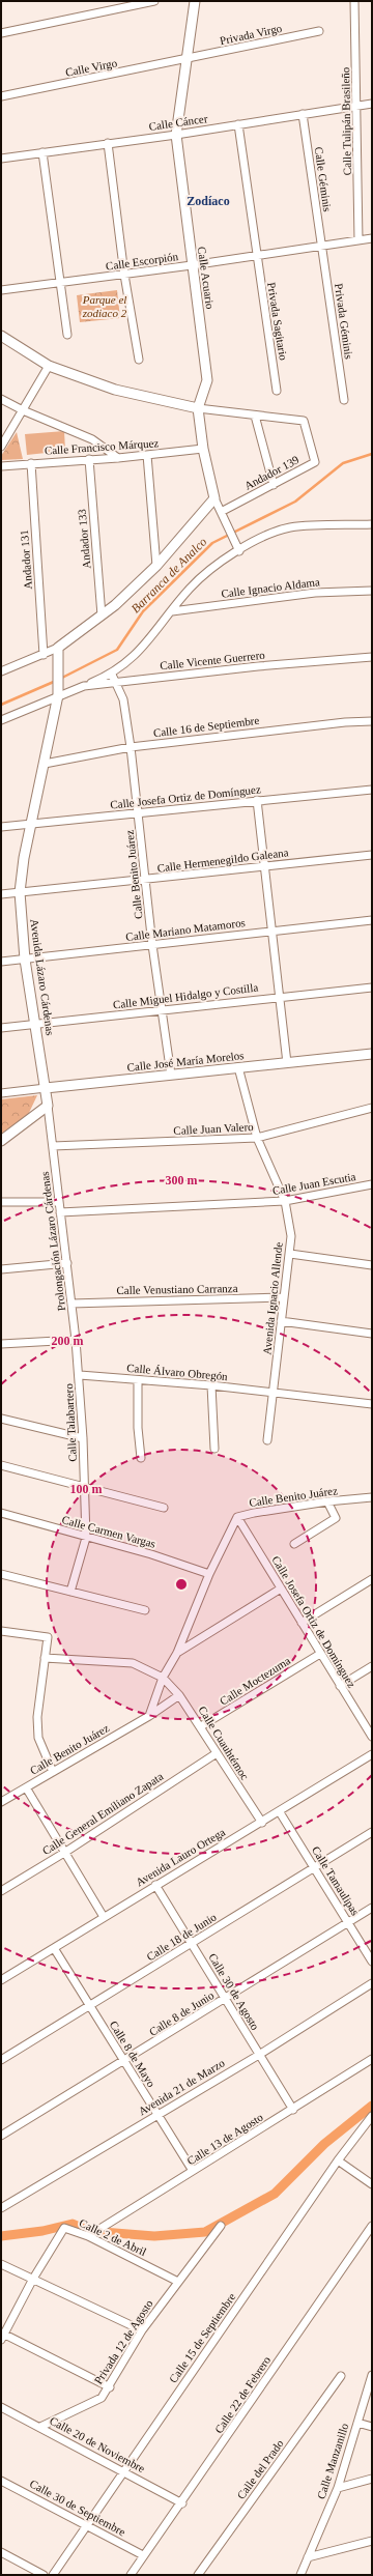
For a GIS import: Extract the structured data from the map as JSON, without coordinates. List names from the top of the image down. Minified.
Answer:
{"streets":{"street":["Privada Virgo","Calle Virgo","Calle Tulipán Brasileño","Calle Cáncer","Calle Géminis","Calle Escorpión","Calle Acuario","Privada Sagitario","Privada Géminis","Calle Francisco Márquez","Andador 139","Andador 133","Andador 131","Calle Ignacio Aldama","Calle Vicente Guerrero","Calle 16 de Septiembre","Calle Josefa Ortiz de Domínguez","Calle Hermenegildo Galeana","Calle Benito Juárez","Calle Mariano Matamoros","Avenida Lázaro Cárdenas","Calle Miguel Hidalgo y Costilla","Calle José María Morelos","Calle Juan Valero","Calle Juan Escutia","Prolongación Lázaro Cárdenas","Calle Venustiano Carranza","Avenida Ignacio Allende","Calle Álvaro Obregón","Calle Talabartero","Calle Carmen Vargas","Calle Moctezuma","Calle Cuauhtémoc","Calle General Emiliano Zapata","Avenida Lauro Ortega","Calle Tamaulipas","Calle 18 de Junio","Calle 30 de Agosto","Calle 8 de Junio","Calle 8 de Mayo","Avenida 21 de Marzo","Calle 13 de Agosto","Calle 2 de Abril","Calle 15 de Septiembre","Privada 12 de Agosto","Calle 22 de Febrero","Calle 20 de Noviembre","Calle Manzanillo","Calle del Prado","Calle 30 de Septiembre"]},"crossings":[["Privada Virgo","Calle Virgo"],["Privada Virgo","Calle Acuario"],["Calle Virgo","Calle Acuario"],["Calle Tulipán Brasileño","Calle Cáncer"],["Calle Tulipán Brasileño","Calle Escorpión"],["Calle Cáncer","Calle Géminis"],["Calle Cáncer","Calle Acuario"],["Calle Cáncer","Privada Sagitario"],["Calle Géminis","Calle Escorpión"],["Calle Géminis","Privada Géminis"],["Calle Escorpión","Calle Acuario"],["Calle Escorpión","Privada Sagitario"],["Calle Escorpión","Privada Géminis"],["Calle Acuario","Calle Francisco Márquez"],["Calle Acuario","Andador 139"],["Calle Francisco Márquez","Andador 133"],["Calle Francisco Márquez","Andador 131"],["Calle Vicente Guerrero","Calle Benito Juárez"],["Calle Vicente Guerrero","Avenida Lázaro Cárdenas"],["Calle 16 de Septiembre","Calle Benito Juárez"],["Calle 16 de Septiembre","Avenida Lázaro Cárdenas"],["Calle Josefa Ortiz de Domínguez","Calle Benito Juárez"],["Calle Josefa Ortiz de Domínguez","Avenida Lázaro Cárdenas"],["Calle Josefa Ortiz de Domínguez","Calle Moctezuma"],["Calle Hermenegildo Galeana","Calle Benito Juárez"],["Calle Hermenegildo Galeana","Avenida Lázaro Cárdenas"],["Calle Benito Juárez","Calle Mariano Matamoros"],["Calle Benito Juárez","Calle Miguel Hidalgo y Costilla"],["Calle Benito Juárez","Calle José María Morelos"],["Calle Benito Juárez","Calle Carmen Vargas"],["Calle Benito Juárez","Calle Cuauhtémoc"],["Calle Mariano Matamoros","Avenida Lázaro Cárdenas"],["Avenida Lázaro Cárdenas","Calle Miguel Hidalgo y Costilla"],["Avenida Lázaro Cárdenas","Calle José María Morelos"],["Avenida Lázaro Cárdenas","Prolongación Lázaro Cárdenas"],["Calle José María Morelos","Avenida Ignacio Allende"],["Calle Juan Valero","Prolongación Lázaro Cárdenas"],["Calle Juan Valero","Avenida Ignacio Allende"],["Calle Juan Escutia","Prolongación Lázaro Cárdenas"],["Calle Juan Escutia","Avenida Ignacio Allende"],["Prolongación Lázaro Cárdenas","Calle Venustiano Carranza"],["Prolongación Lázaro Cárdenas","Calle Álvaro Obregón"],["Prolongación Lázaro Cárdenas","Calle Talabartero"],["Calle Venustiano Carranza","Avenida Ignacio Allende"],["Avenida Ignacio Allende","Calle Álvaro Obregón"],["Calle Álvaro Obregón","Calle Talabartero"],["Calle Talabartero","Calle Carmen Vargas"],["Calle Moctezuma","Calle Cuauhtémoc"],["Calle Cuauhtémoc","Calle General Emiliano Zapata"],["Calle Cuauhtémoc","Avenida Lauro Ortega"],["Avenida Lauro Ortega","Calle Tamaulipas"],["Avenida Lauro Ortega","Calle 30 de Agosto"],["Avenida Lauro Ortega","Calle 8 de Mayo"],["Calle Tamaulipas","Calle 18 de Junio"],["Calle Tamaulipas","Calle 8 de Junio"],["Calle 18 de Junio","Calle 30 de Agosto"],["Calle 18 de Junio","Calle 8 de Mayo"],["Calle 30 de Agosto","Calle 8 de Junio"],["Calle 30 de Agosto","Avenida 21 de Marzo"],["Calle 30 de Agosto","Calle 13 de Agosto"],["Calle 8 de Junio","Calle 8 de Mayo"],["Calle 8 de Mayo","Avenida 21 de Marzo"],["Calle 8 de Mayo","Calle 13 de Agosto"],["Calle 13 de Agosto","Calle 2 de Abril"],["Calle 2 de Abril","Privada 12 de Agosto"],["Calle 15 de Septiembre","Calle 20 de Noviembre"],["Calle 15 de Septiembre","Calle 30 de Septiembre"],["Privada 12 de Agosto","Calle 20 de Noviembre"],["Calle 22 de Febrero","Calle 20 de Noviembre"],["Calle 22 de Febrero","Calle 30 de Septiembre"]],"districts":["Zodíaco"],"water":["Barranca de Analco"],"parks":["Parque el zodiaco 2"],"rings":["300 m","200 m","100 m"]}
